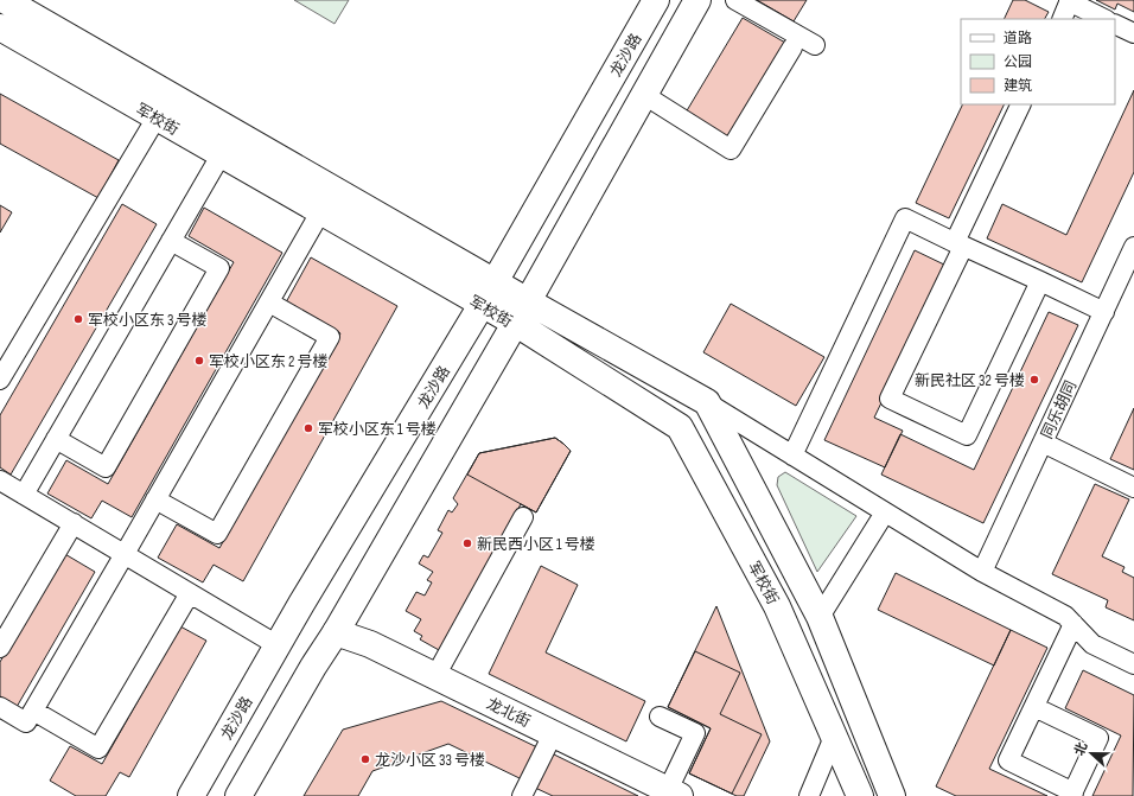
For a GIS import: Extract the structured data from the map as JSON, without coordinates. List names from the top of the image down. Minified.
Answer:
{"streets":{"main road":["龙沙路","军校街","龙北街"],"street":["同乐胡同"]},"crossings":[["龙沙路","军校街"],["军校街","同乐胡同"]],"places":["军校小区东 3 号楼","军校小区东 2 号楼","新民社区 32 号楼","军校小区东 1 号楼","新民西小区 1 号楼","龙沙小区 33 号楼"],"legend":["道路","公园","建筑"],"north":"left"}
